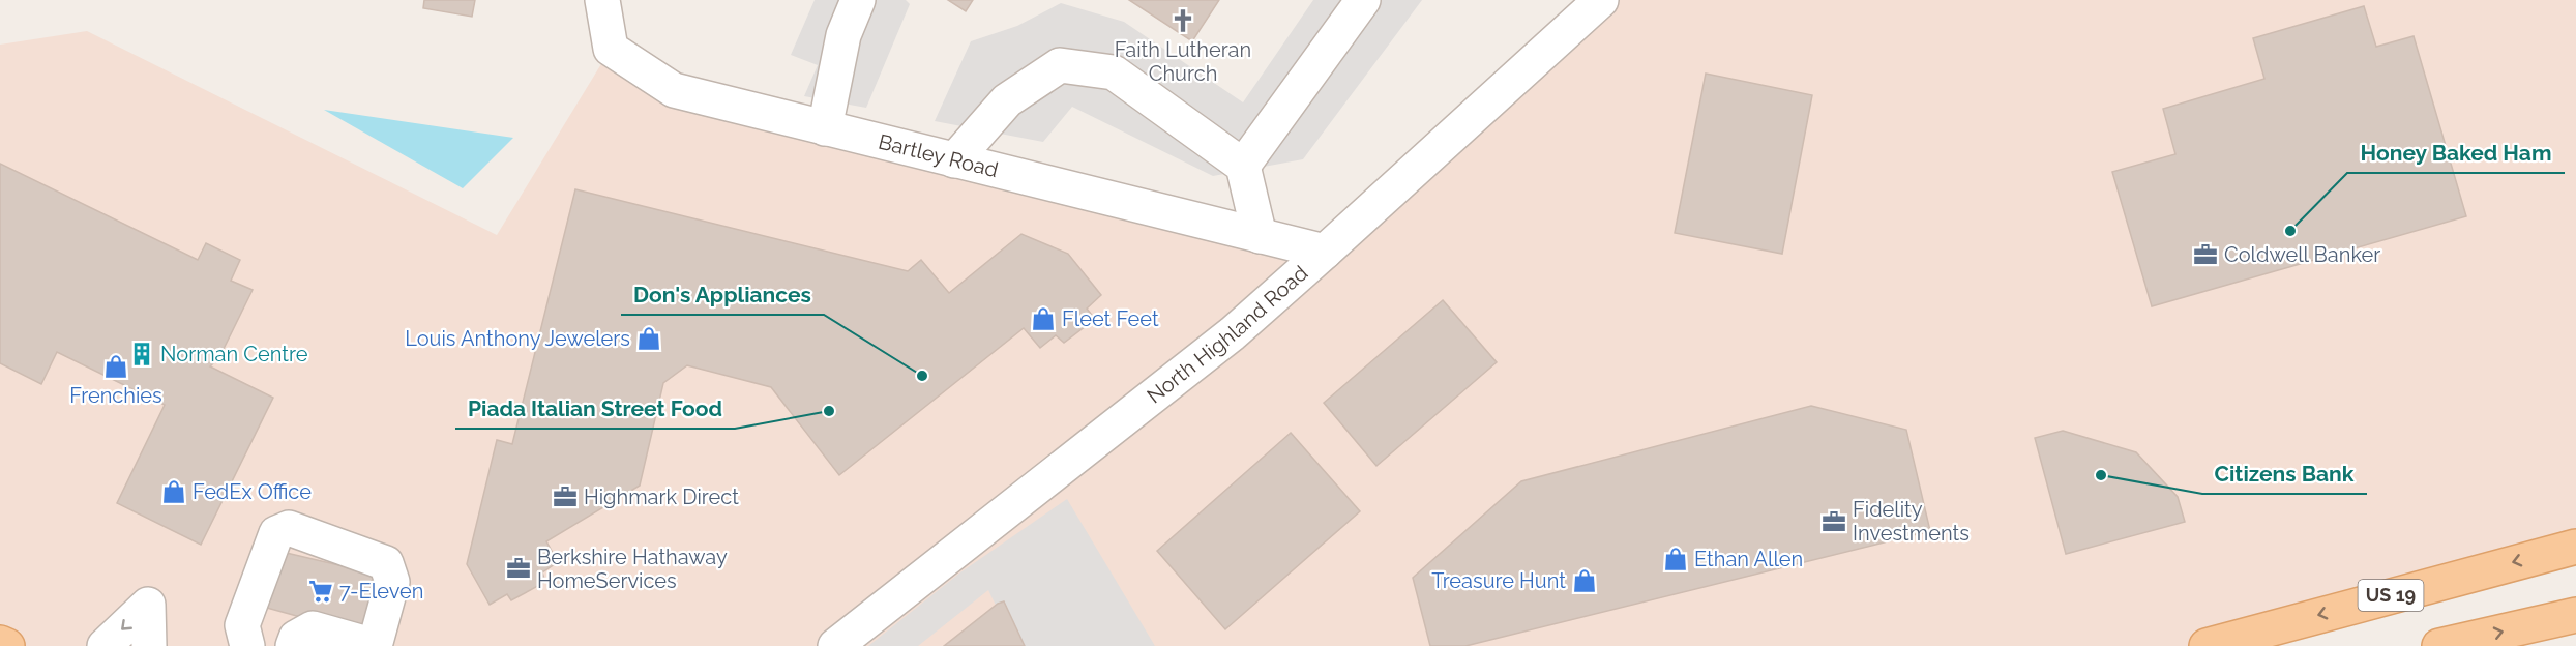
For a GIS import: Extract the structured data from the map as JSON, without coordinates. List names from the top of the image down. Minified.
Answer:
{"streets":{"main road":["US 19"],"street":["Bartley Road","North Highland Road"]},"crossings":[["Bartley Road","North Highland Road"]],"places":{"church":["Faith Lutheran Church"],"other":["Honey Baked Ham","Don's Appliances","Piada Italian Street Food","Citizens Bank"],"office":["Coldwell Banker","Highmark Direct","Fidelity Investments","Berkshire Hathaway HomeServices"],"shop":["Fleet Feet","Louis Anthony Jewelers","Frenchies","FedEx Office","Ethan Allen","Treasure Hunt"],"building":["Norman Centre"],"supermarket":["7-Eleven"]}}
